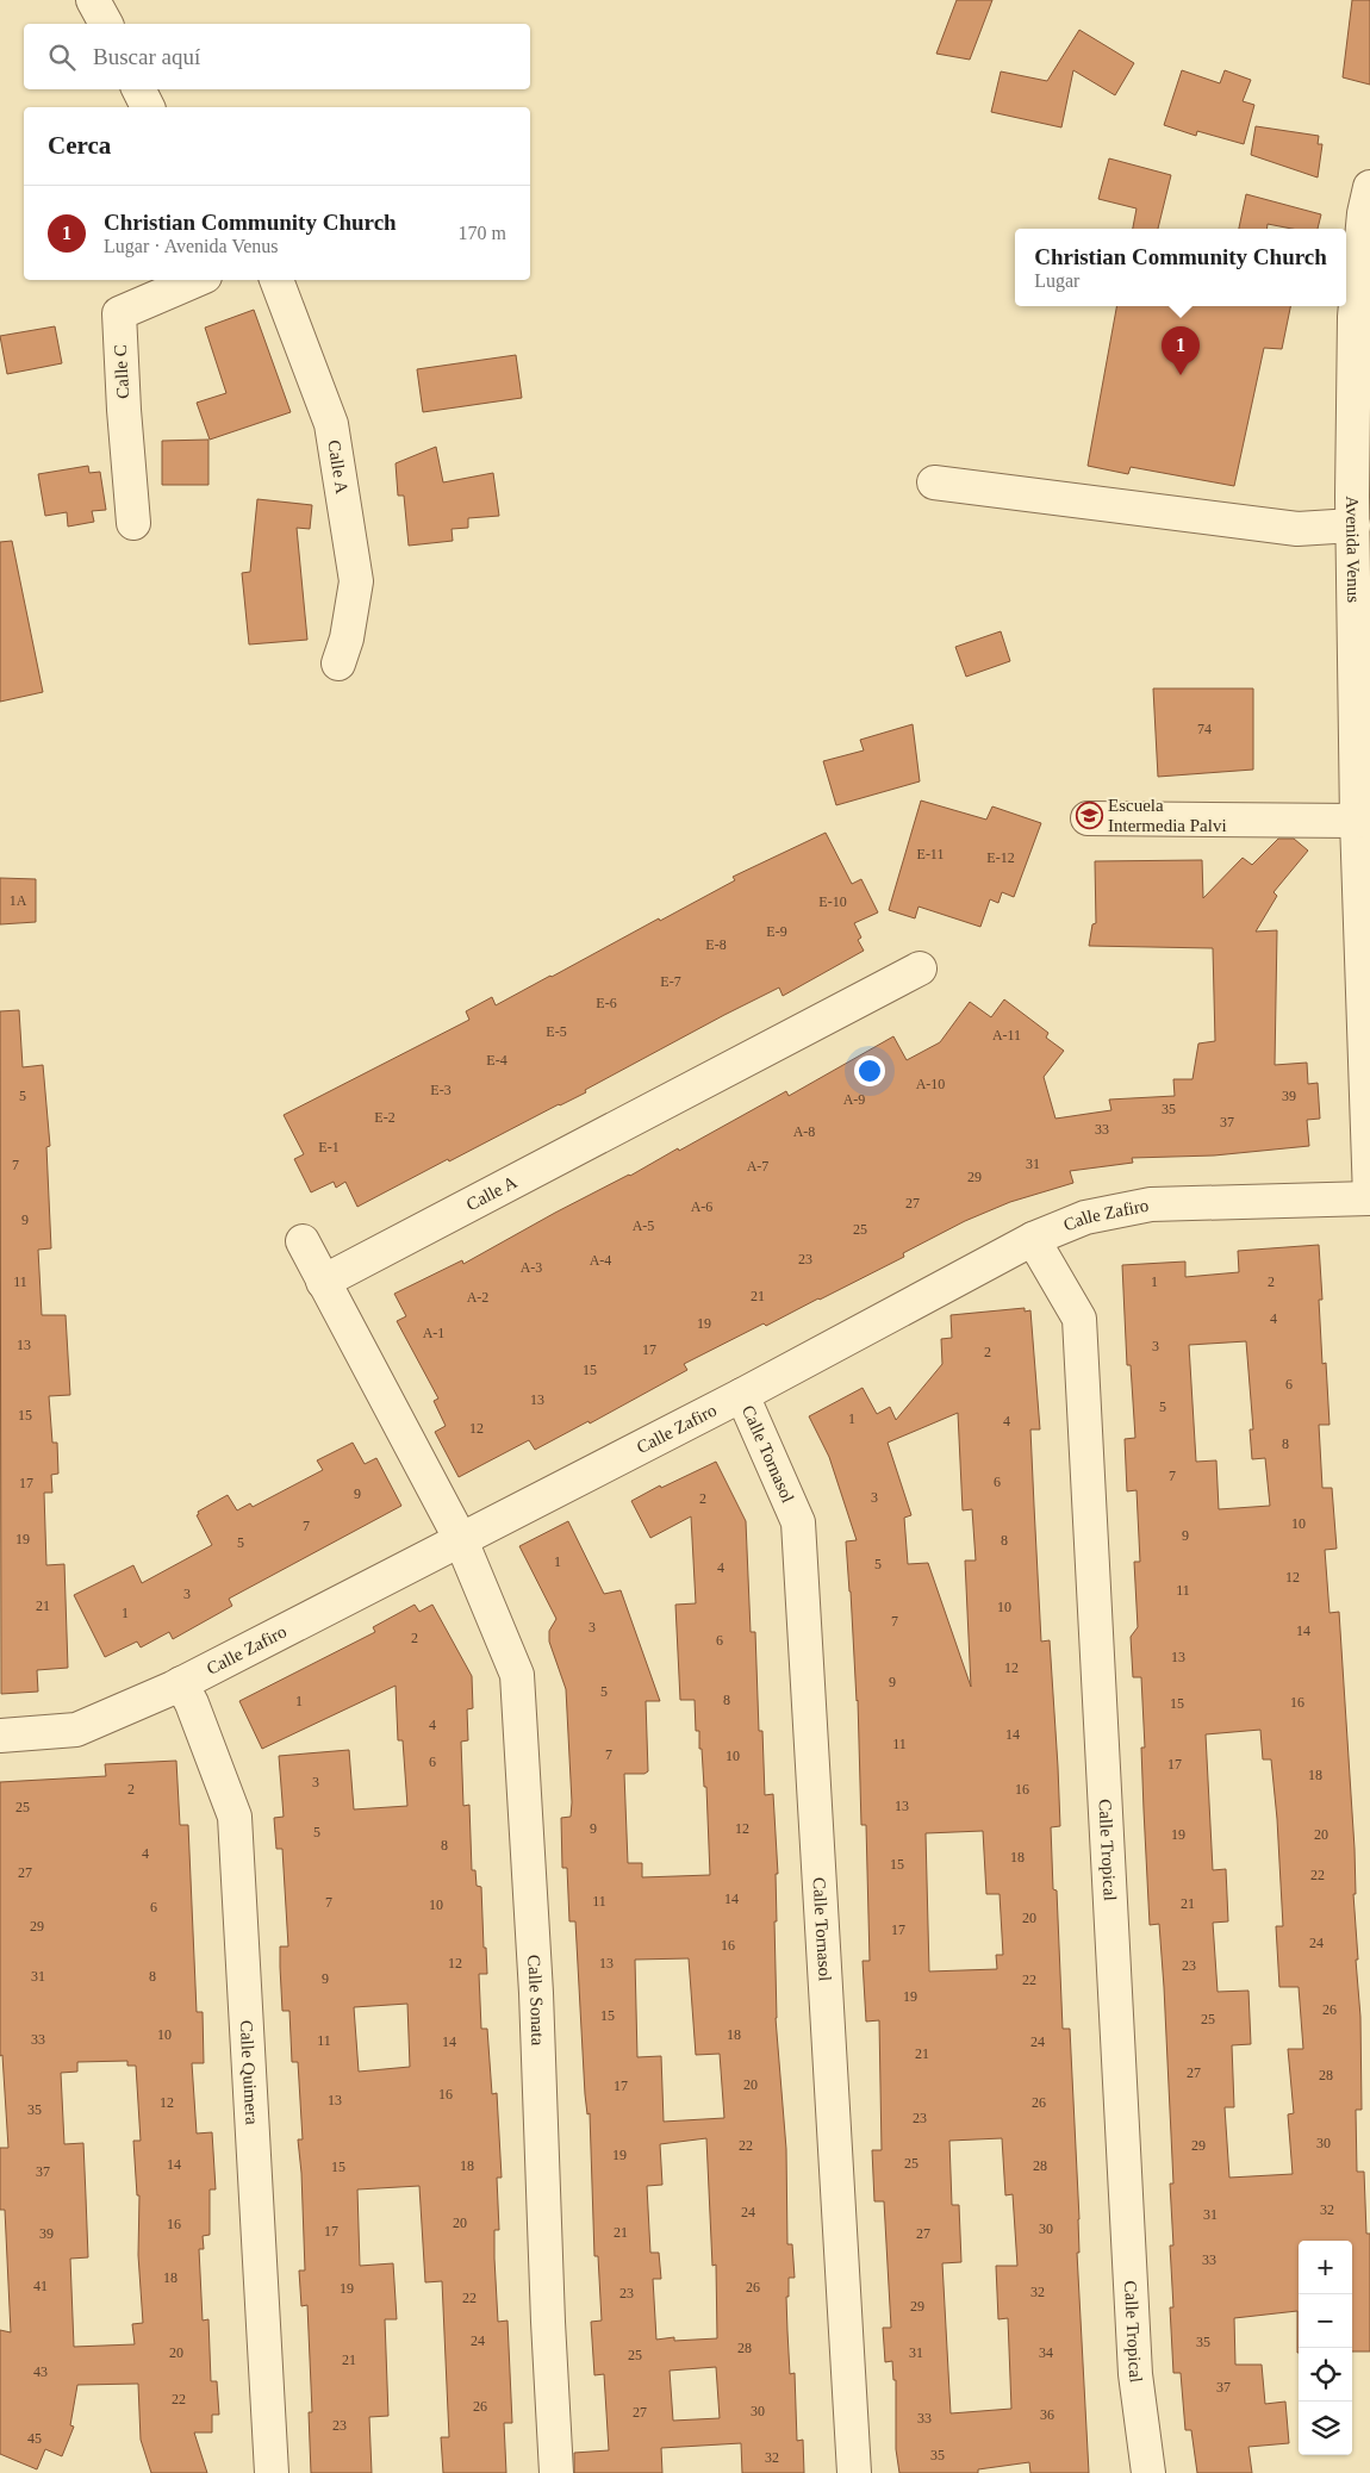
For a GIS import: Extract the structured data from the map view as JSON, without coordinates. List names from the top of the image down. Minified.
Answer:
{"streets":{"street":["Calle C","Calle A","Avenida Venus","Calle Zafiro","Calle Tornasol","Calle Tropical","Calle Sonata","Calle Quimera"]},"crossings":[["Avenida Venus","Calle Zafiro"],["Calle Zafiro","Calle Tornasol"],["Calle Zafiro","Calle Tropical"],["Calle Zafiro","Calle Sonata"],["Calle Zafiro","Calle Quimera"]],"places":{"school or university":["Escuela Intermedia Palvi"]},"house_numbers":["74","E-11","E-12","1A","E-10","E-9","E-8","E-7","E-6","E-5","A-11","E-4","A-10","E-3","5","39","A-9","35","E-2","37","33","A-8","E-1","31","7","A-7","29","27","A-6","9","A-5","25","23","A-4","A-3","11","1","2","21","A-2","4","19","A-1","13","3","17","2","15","6","13","5","15","1","4","12","8","7","6","17","9","3","2","10","7","9","19","8","5","1","5","4","12","11","3","21","10","1","7","3","14","2","6","13","12","9","5","8","1","16","15","4","14","11","7","10","6","17","18","3","2","16","13","25","9","12","5","19","20","8","4","18","15","27","22","14","11","7","21","10","6","20","29","17","24","16","12","13","23","31","8","9","22","19","26","15","25","10","18","33","11","14","24","21","27","28","20","17","16","13","12","26","35","23","30","22","29","19","25","14","18","28","15","37","32","24","31","20","16","30","17","21","39","27","33","18","41","26","19","32","23","22","29","24","35","28","20","31","34","25","21","43","37","22","26","30","27","36","33","23","45","35","32"],"page":{"search":"Buscar aquí","heading":"Cerca","list":[{"mark":"1","name":"Christian Community Church","note":"Lugar · Avenida Venus","value":"170 m"}],"popup":["Christian Community Church","Lugar"],"pins":"1","map_buttons":["+","−"]}}
